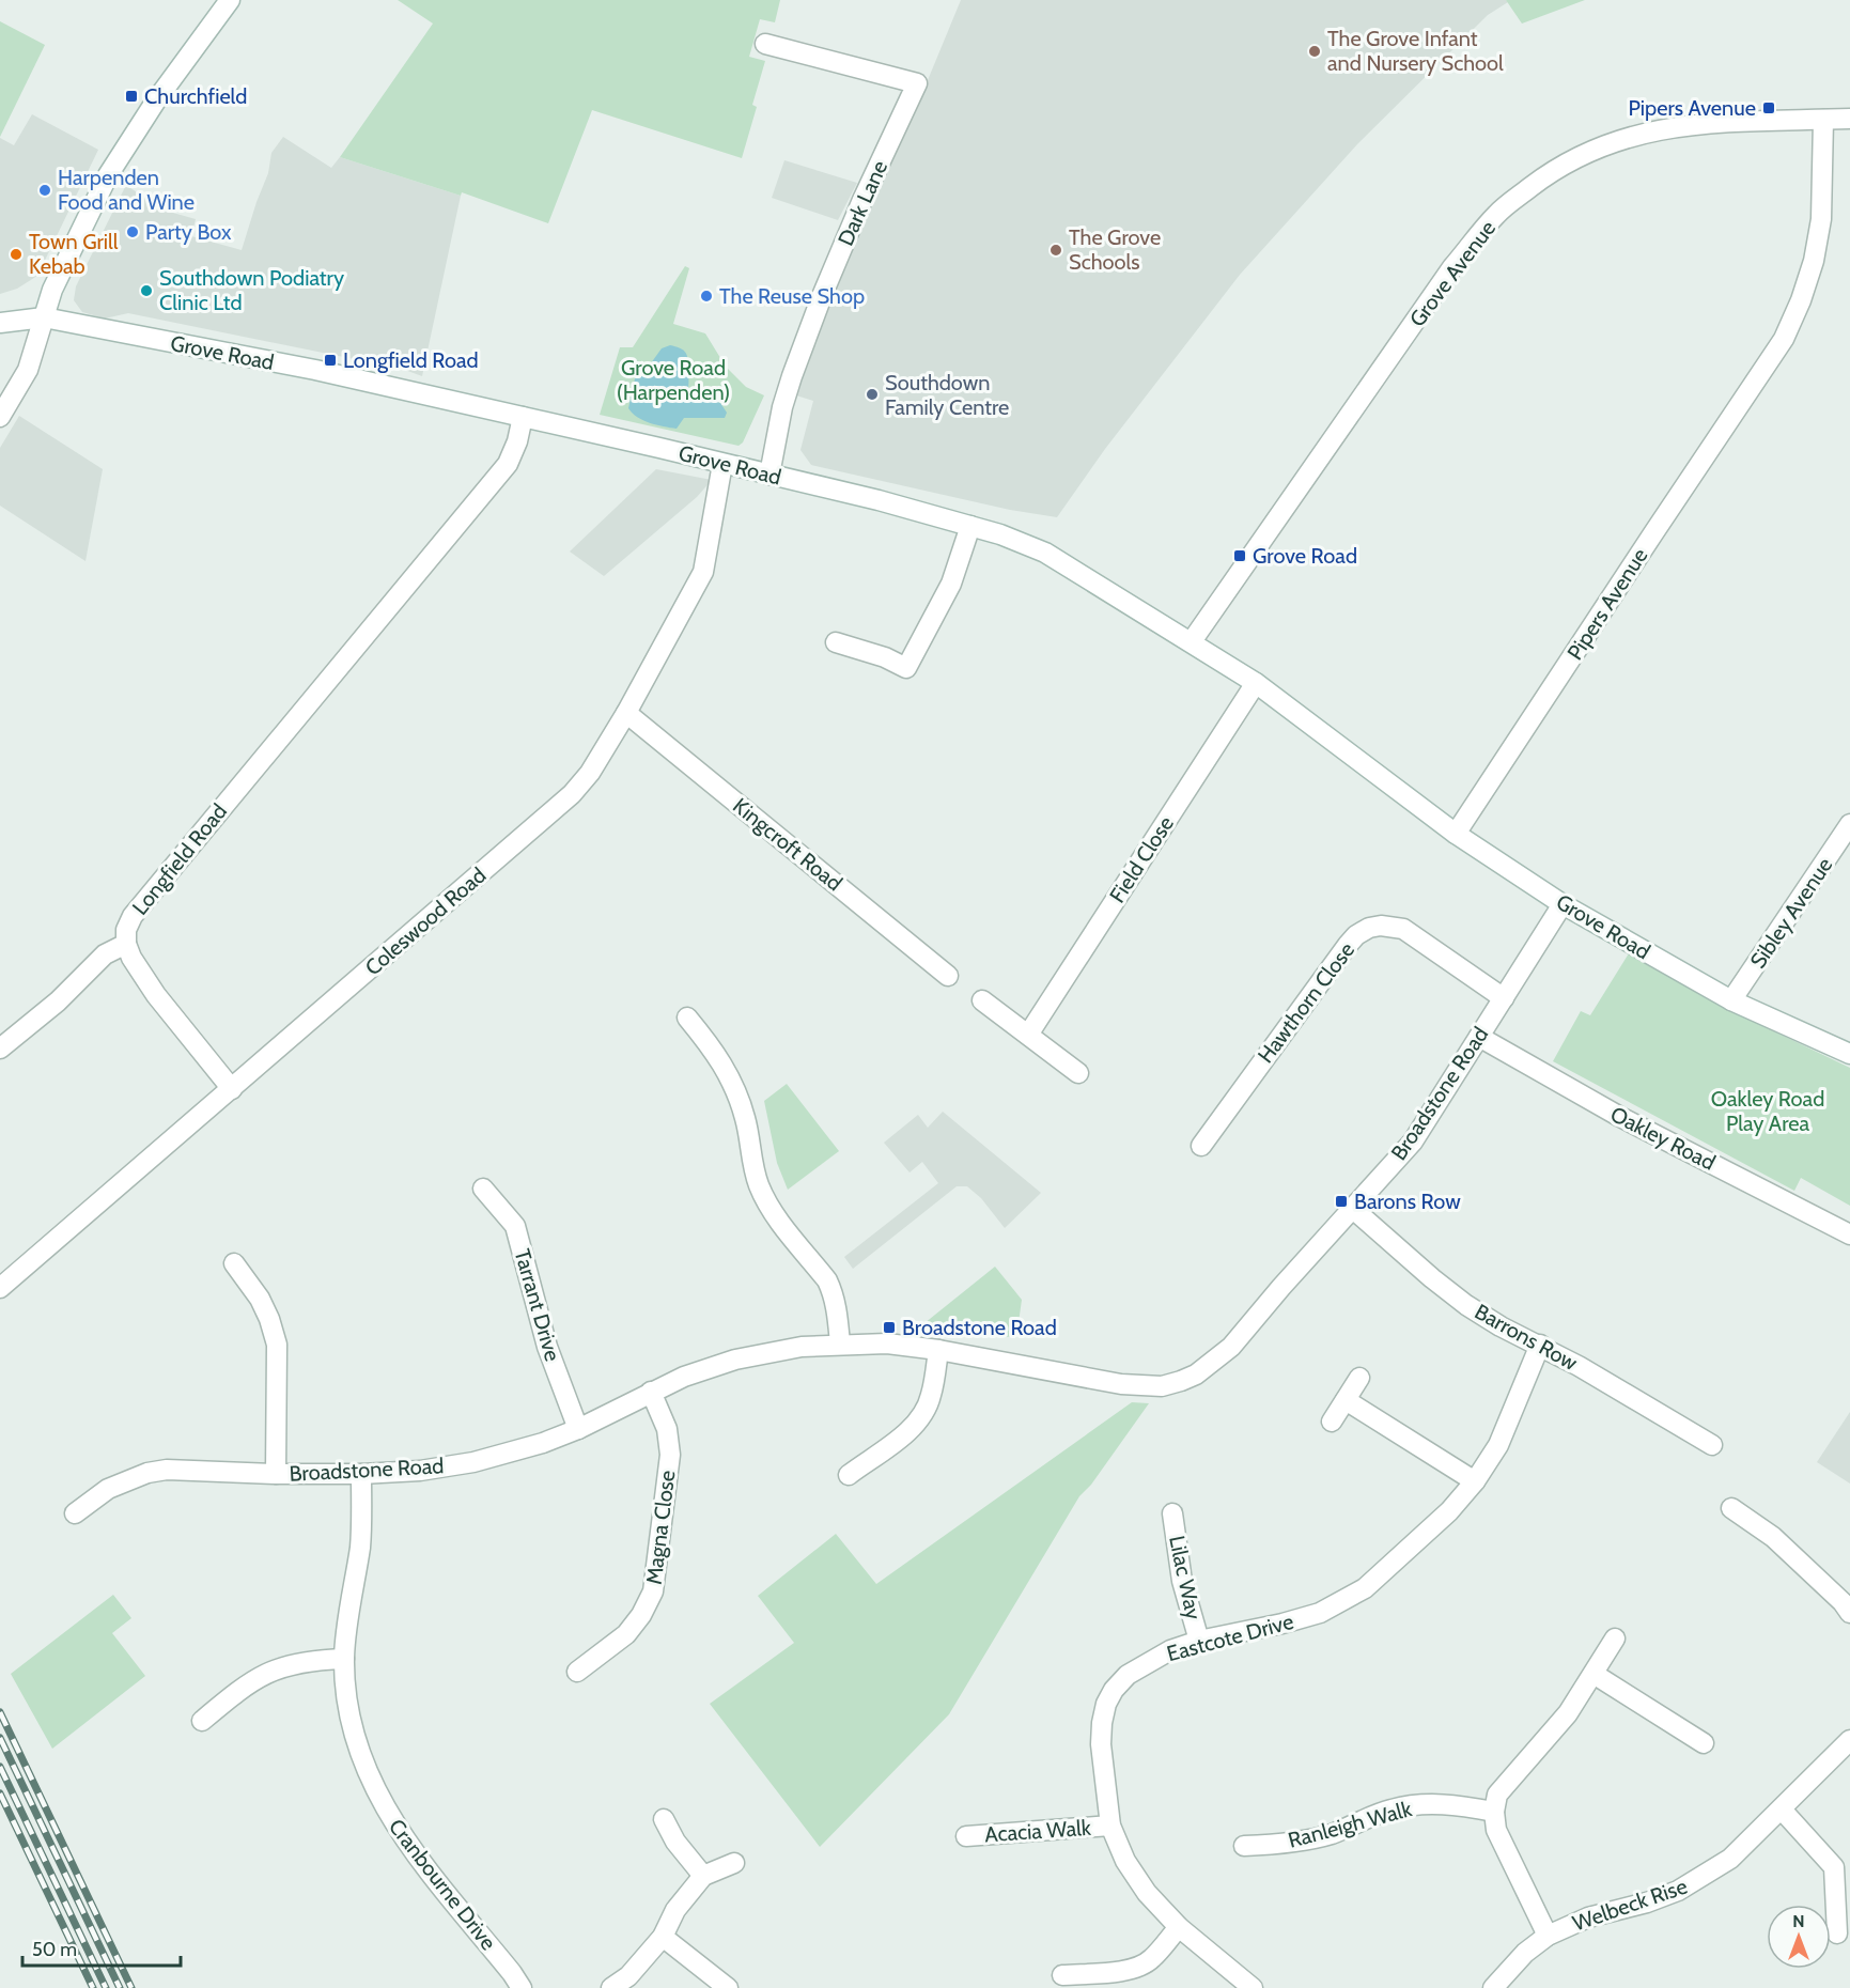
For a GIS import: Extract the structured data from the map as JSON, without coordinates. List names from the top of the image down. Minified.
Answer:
{"streets":{"street":["Dark Lane","Grove Avenue","Grove Road","Pipers Avenue","Kingcroft Road","Longfield Road","Field Close","Sibley Avenue","Coleswood Road","Hawthorn Close","Broadstone Road","Oakley Road","Tarrant Drive","Barrons Row","Magna Close","Lilac Way","Eastcote Drive","Ranleigh Walk","Acacia Walk","Cranbourne Drive","Welbeck Rise"]},"crossings":[["Dark Lane","Grove Road"],["Grove Avenue","Grove Road"],["Grove Avenue","Pipers Avenue"],["Grove Road","Pipers Avenue"],["Grove Road","Longfield Road"],["Grove Road","Field Close"],["Grove Road","Sibley Avenue"],["Grove Road","Coleswood Road"],["Grove Road","Broadstone Road"],["Kingcroft Road","Coleswood Road"],["Hawthorn Close","Broadstone Road"],["Broadstone Road","Oakley Road"],["Broadstone Road","Tarrant Drive"],["Broadstone Road","Barrons Row"],["Broadstone Road","Magna Close"],["Broadstone Road","Cranbourne Drive"],["Barrons Row","Eastcote Drive"],["Lilac Way","Eastcote Drive"],["Eastcote Drive","Acacia Walk"]],"parks":["Grove Road (Harpenden)","Oakley Road Play Area"],"places":{"other":["The Grove Infant and Nursery School","Harpenden Food and Wine","Party Box","The Grove Schools","Town Grill Kebab","Southdown Podiatry Clinic Ltd","The Reuse Shop","Southdown Family Centre"],"transit":["Churchfield","Pipers Avenue","Longfield Road","Grove Road","Barons Row","Broadstone Road"]},"scale_bar":"50 m","north":"top"}
